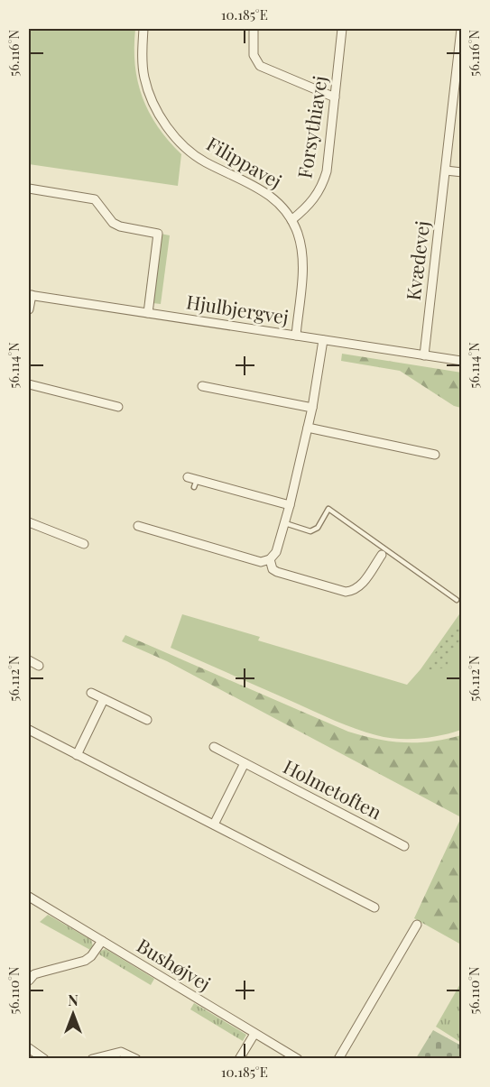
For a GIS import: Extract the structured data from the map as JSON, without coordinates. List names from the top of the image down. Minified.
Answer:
{"streets":{"street":["Forsythiavej","Filippavej","Kvædevej","Hjulbjergvej","Holmetoften","Bushøjvej"]},"crossings":[["Forsythiavej","Filippavej"],["Filippavej","Hjulbjergvej"],["Kvædevej","Hjulbjergvej"]],"north":"top","coordinates":["10.185°E","56.116°N","56.114°N","56.112°N","56.110°N"]}
